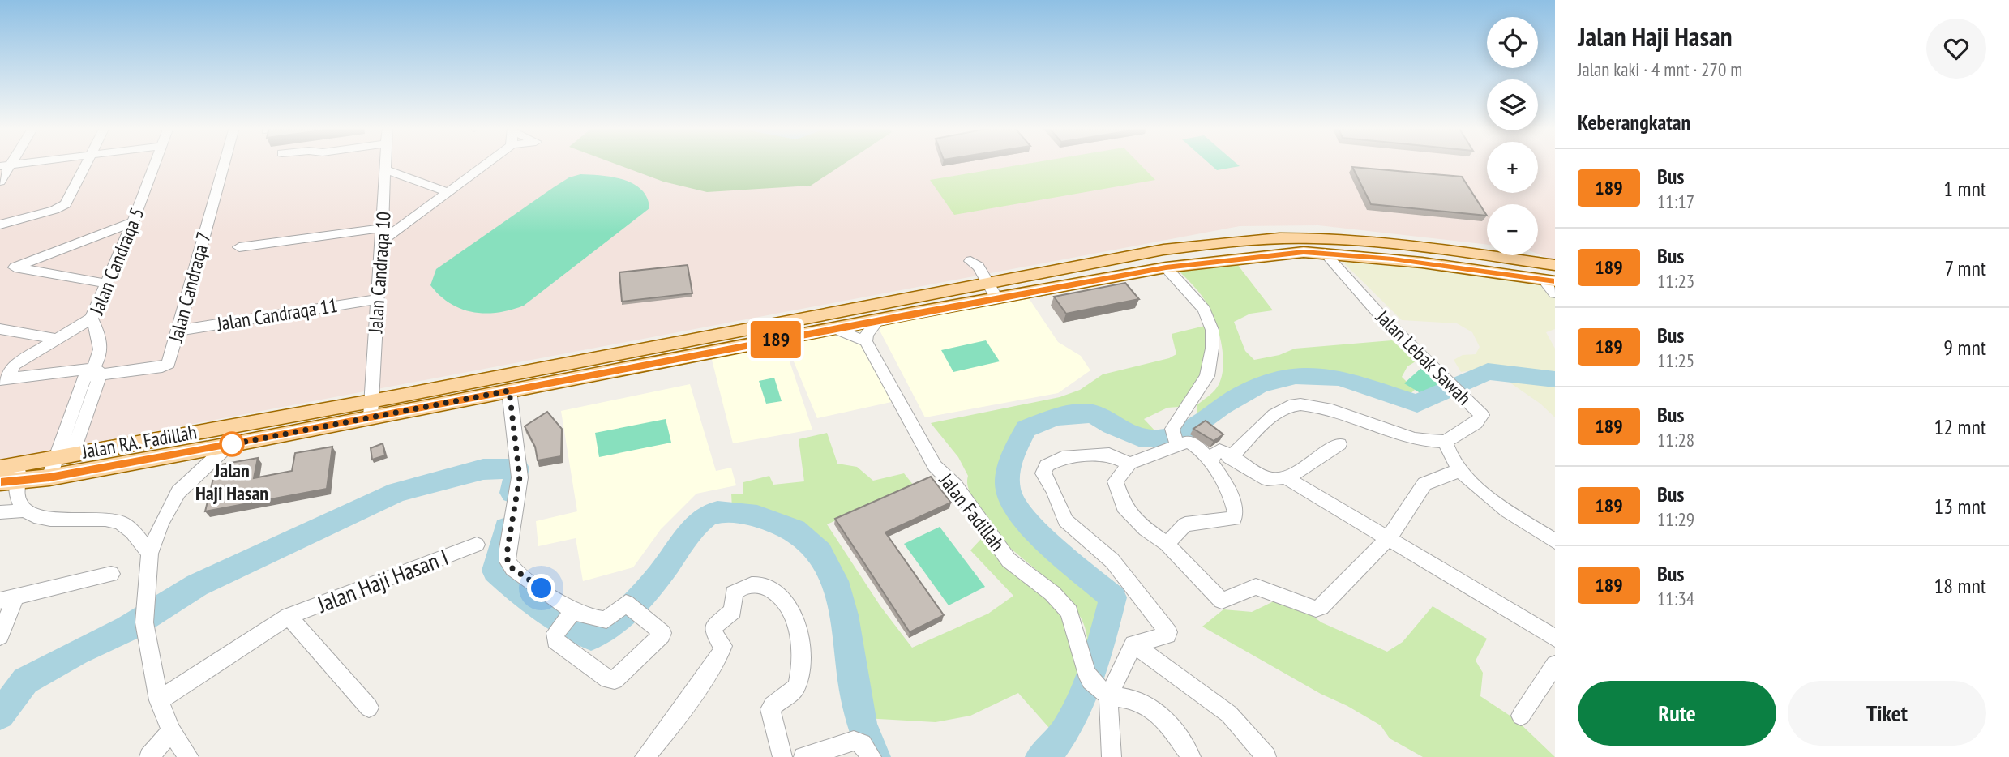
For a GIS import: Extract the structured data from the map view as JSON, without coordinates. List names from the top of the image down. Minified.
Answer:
{"streets":{"main road":["Jalan RA. Fadillah"],"street":["Jalan Candraqa 5","Jalan Candraqa 10","Jalan Candraqa 7","Jalan Candraqa 11","Jalan Lebak Sawah","Jalan Fadillah","Jalan Haji Hasan I"]},"crossings":[["Jalan Candraqa 5","Jalan Candraqa 7"],["Jalan Candraqa 5","Jalan RA. Fadillah"],["Jalan Candraqa 10","Jalan Candraqa 11"],["Jalan Candraqa 10","Jalan RA. Fadillah"],["Jalan Candraqa 7","Jalan Candraqa 11"],["Jalan Lebak Sawah","Jalan RA. Fadillah"]],"places":["Jalan Haji Hasan"],"lines":["bus line 189"],"page":{"on_map":"189","heading":[["Jalan Haji Hasan","Jalan kaki · 4 mnt · 270 m"],"Keberangkatan"],"map_buttons":["+","−"],"list":[{"mark":"189","name":"Bus","note":"11:17","value":"1 mnt"},{"mark":"189","name":"Bus","note":"11:23","value":"7 mnt"},{"mark":"189","name":"Bus","note":"11:25","value":"9 mnt"},{"mark":"189","name":"Bus","note":"11:28","value":"12 mnt"},{"mark":"189","name":"Bus","note":"11:29","value":"13 mnt"},{"mark":"189","name":"Bus","note":"11:34","value":"18 mnt"}],"buttons":["Rute","Tiket"]}}
